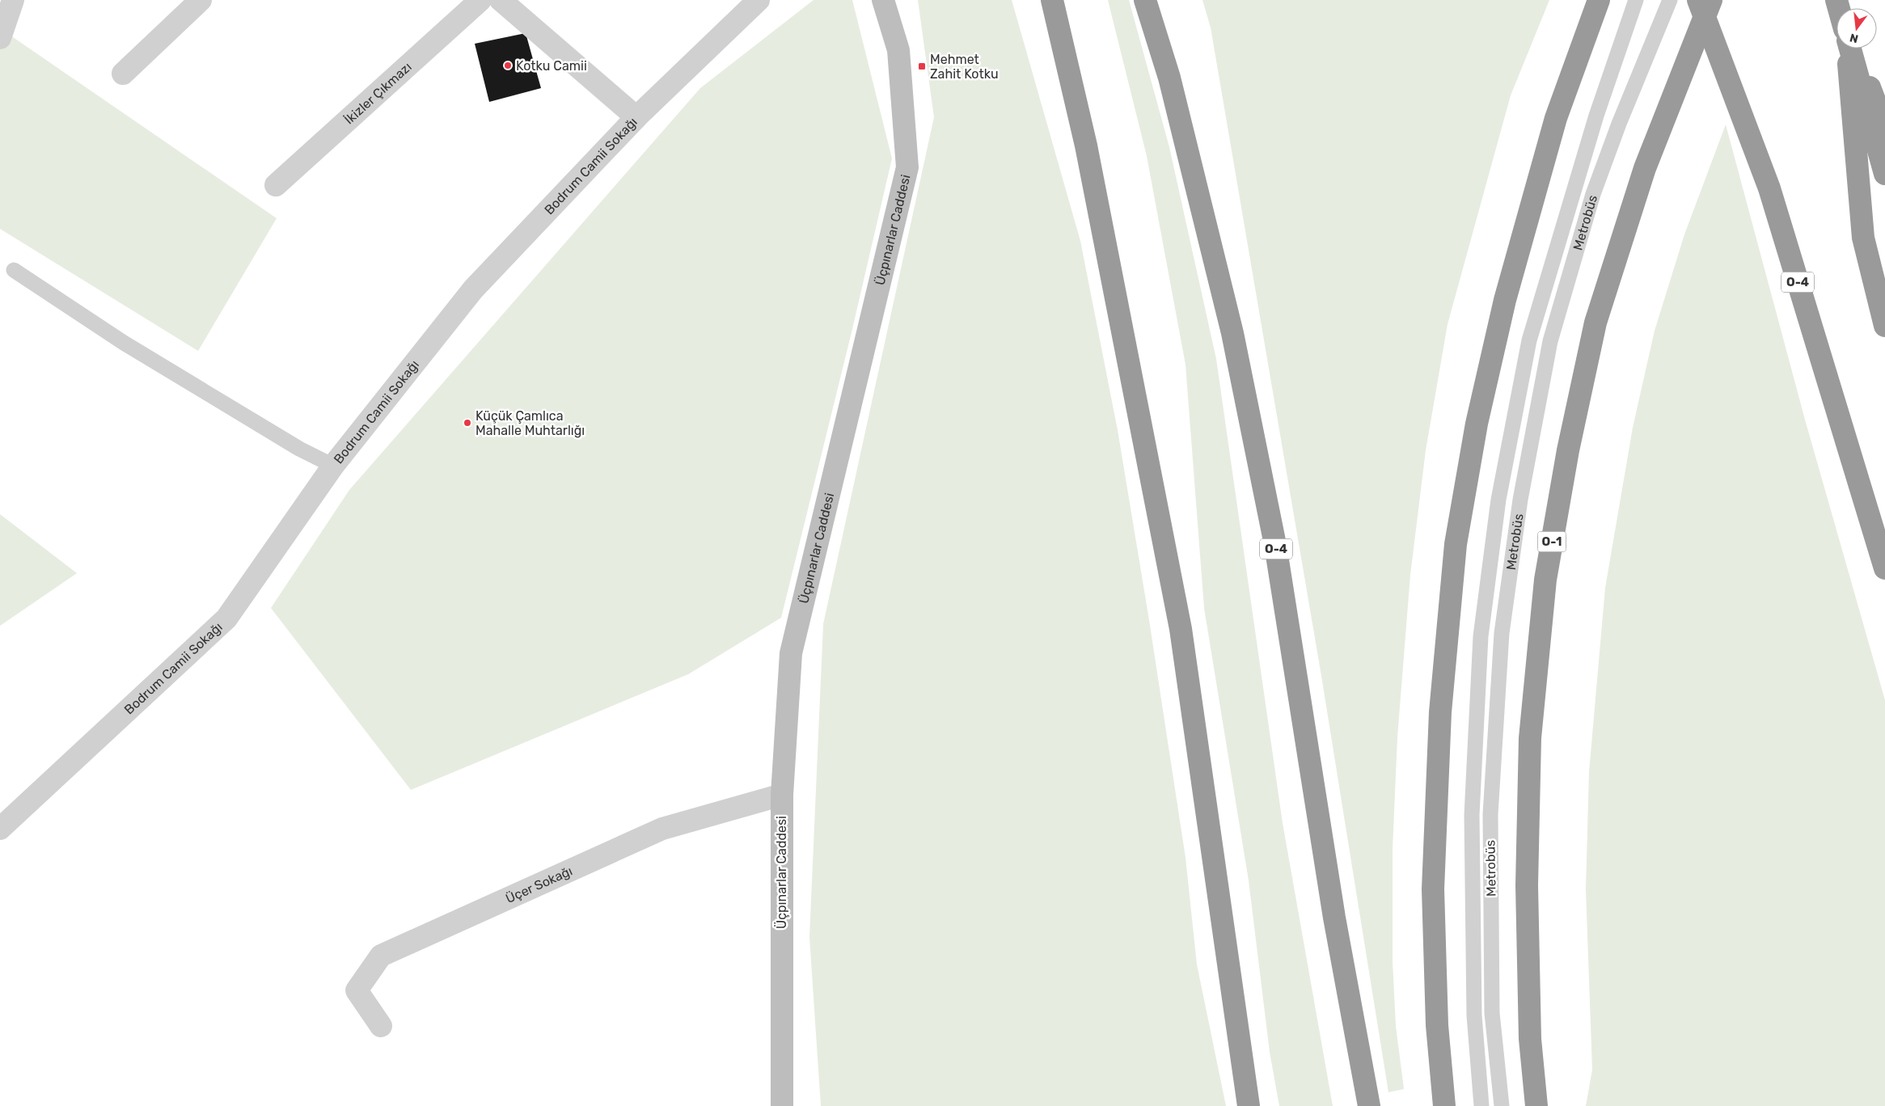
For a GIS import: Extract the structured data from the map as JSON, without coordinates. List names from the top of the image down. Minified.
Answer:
{"streets":{"highway":["O-4","O-1"],"street":["İkizler Çıkmazı","Bodrum Camii Sokağı","Üçpınarlar Caddesi","Üçer Sokağı"],"lane":["Metrobüs"]},"crossings":[["Üçpınarlar Caddesi","Üçer Sokağı"]],"places":{"other":["Kotku Camii","Küçük Çamlıca Mahalle Muhtarlığı"],"transit":["Mehmet Zahit Kotku"]},"north":"bottom"}
